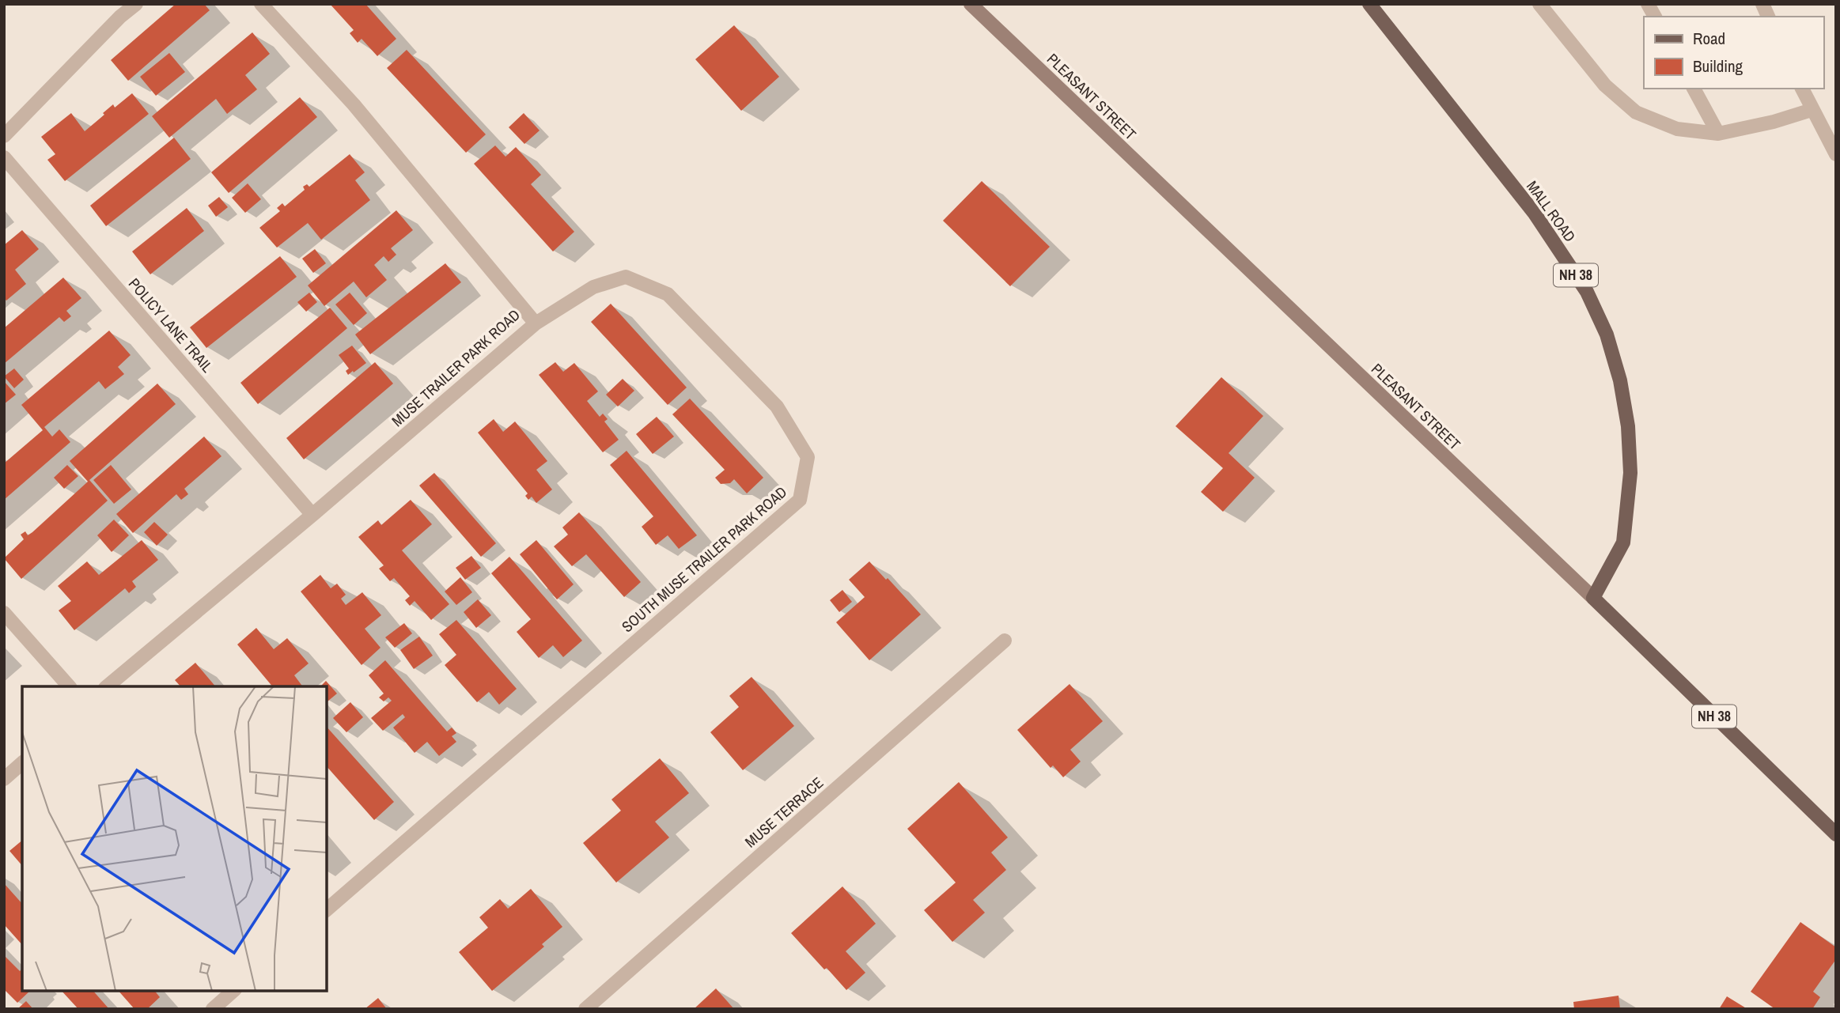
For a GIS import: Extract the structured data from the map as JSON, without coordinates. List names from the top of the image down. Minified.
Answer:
{"streets":{"main road":["PLEASANT STREET","MALL ROAD","NH 38"],"street":["POLICY LANE TRAIL","MUSE TRAILER PARK ROAD","SOUTH MUSE TRAILER PARK ROAD","MUSE TERRACE"]},"crossings":[["PLEASANT STREET","MALL ROAD"],["POLICY LANE TRAIL","MUSE TRAILER PARK ROAD"],["MUSE TRAILER PARK ROAD","SOUTH MUSE TRAILER PARK ROAD"]],"legend":["Road","Building"]}
